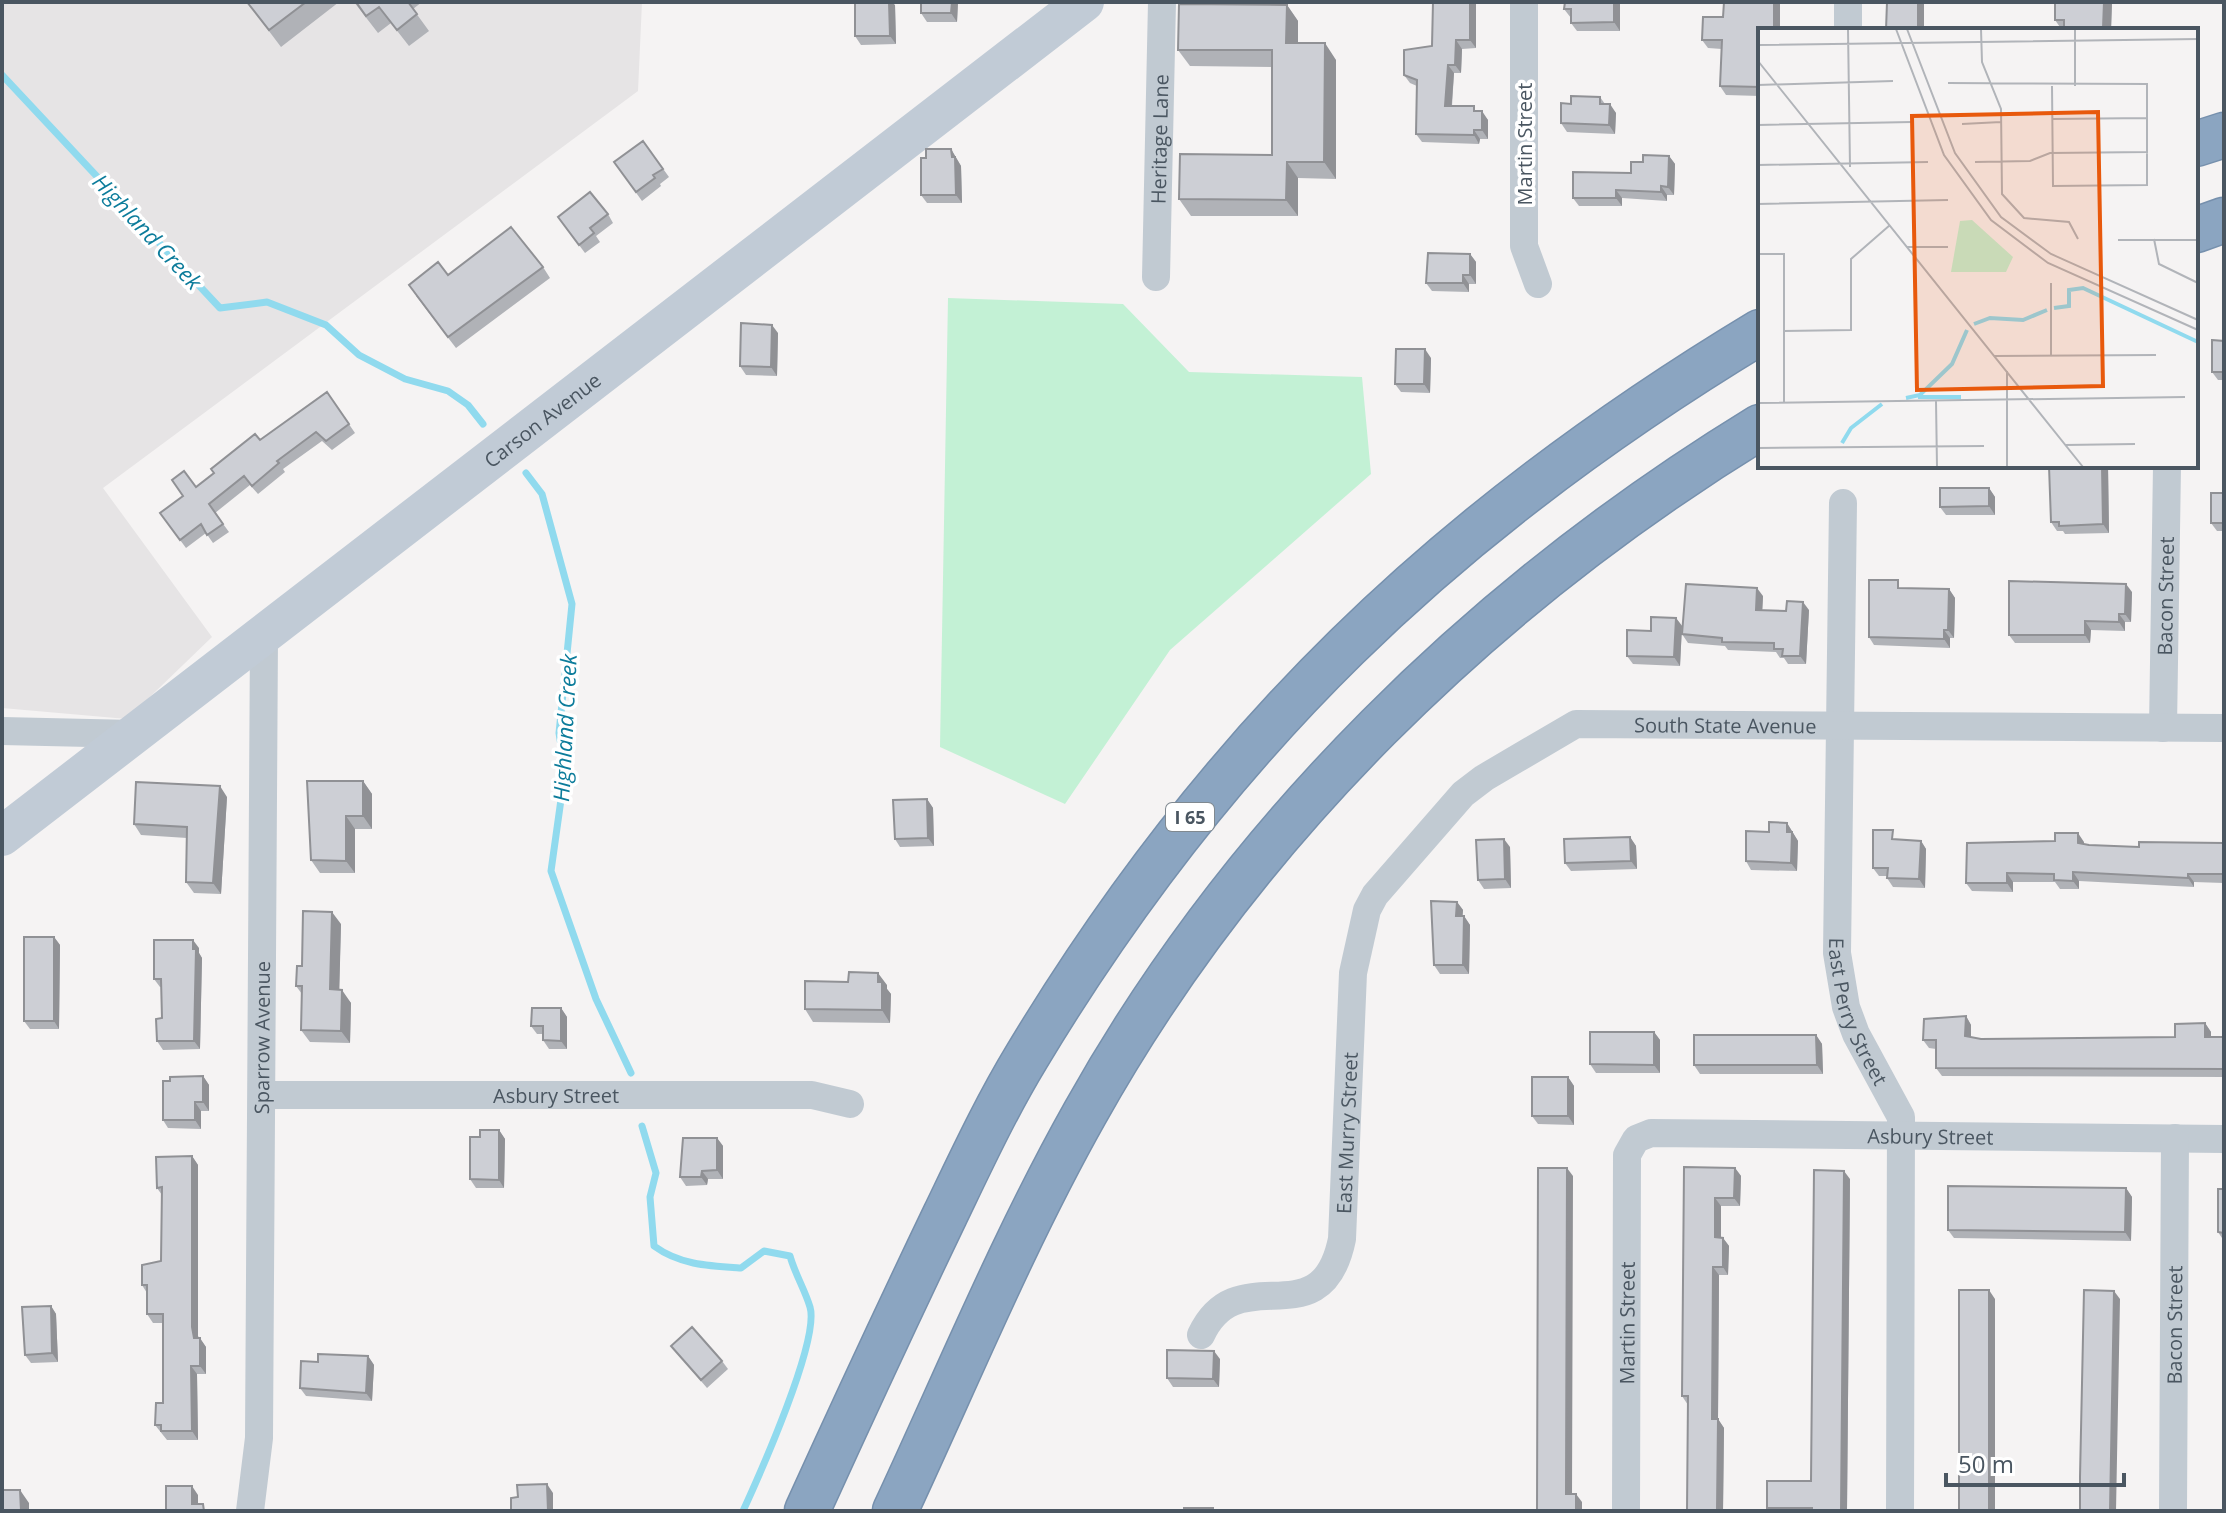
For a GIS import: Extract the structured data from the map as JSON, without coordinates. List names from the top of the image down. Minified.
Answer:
{"streets":{"highway":["I 65"],"main road":["Carson Avenue"],"street":["Heritage Lane","Martin Street","Bacon Street","South State Avenue","East Perry Street","Sparrow Avenue","Asbury Street","East Murry Street"]},"crossings":[["Martin Street","Asbury Street"],["Carson Avenue","Sparrow Avenue"],["Bacon Street","South State Avenue"],["Bacon Street","Asbury Street"],["South State Avenue","East Perry Street"],["South State Avenue","East Murry Street"],["East Perry Street","Asbury Street"],["Sparrow Avenue","Asbury Street"]],"water":["Highland Creek"],"scale_bar":"50 m"}
